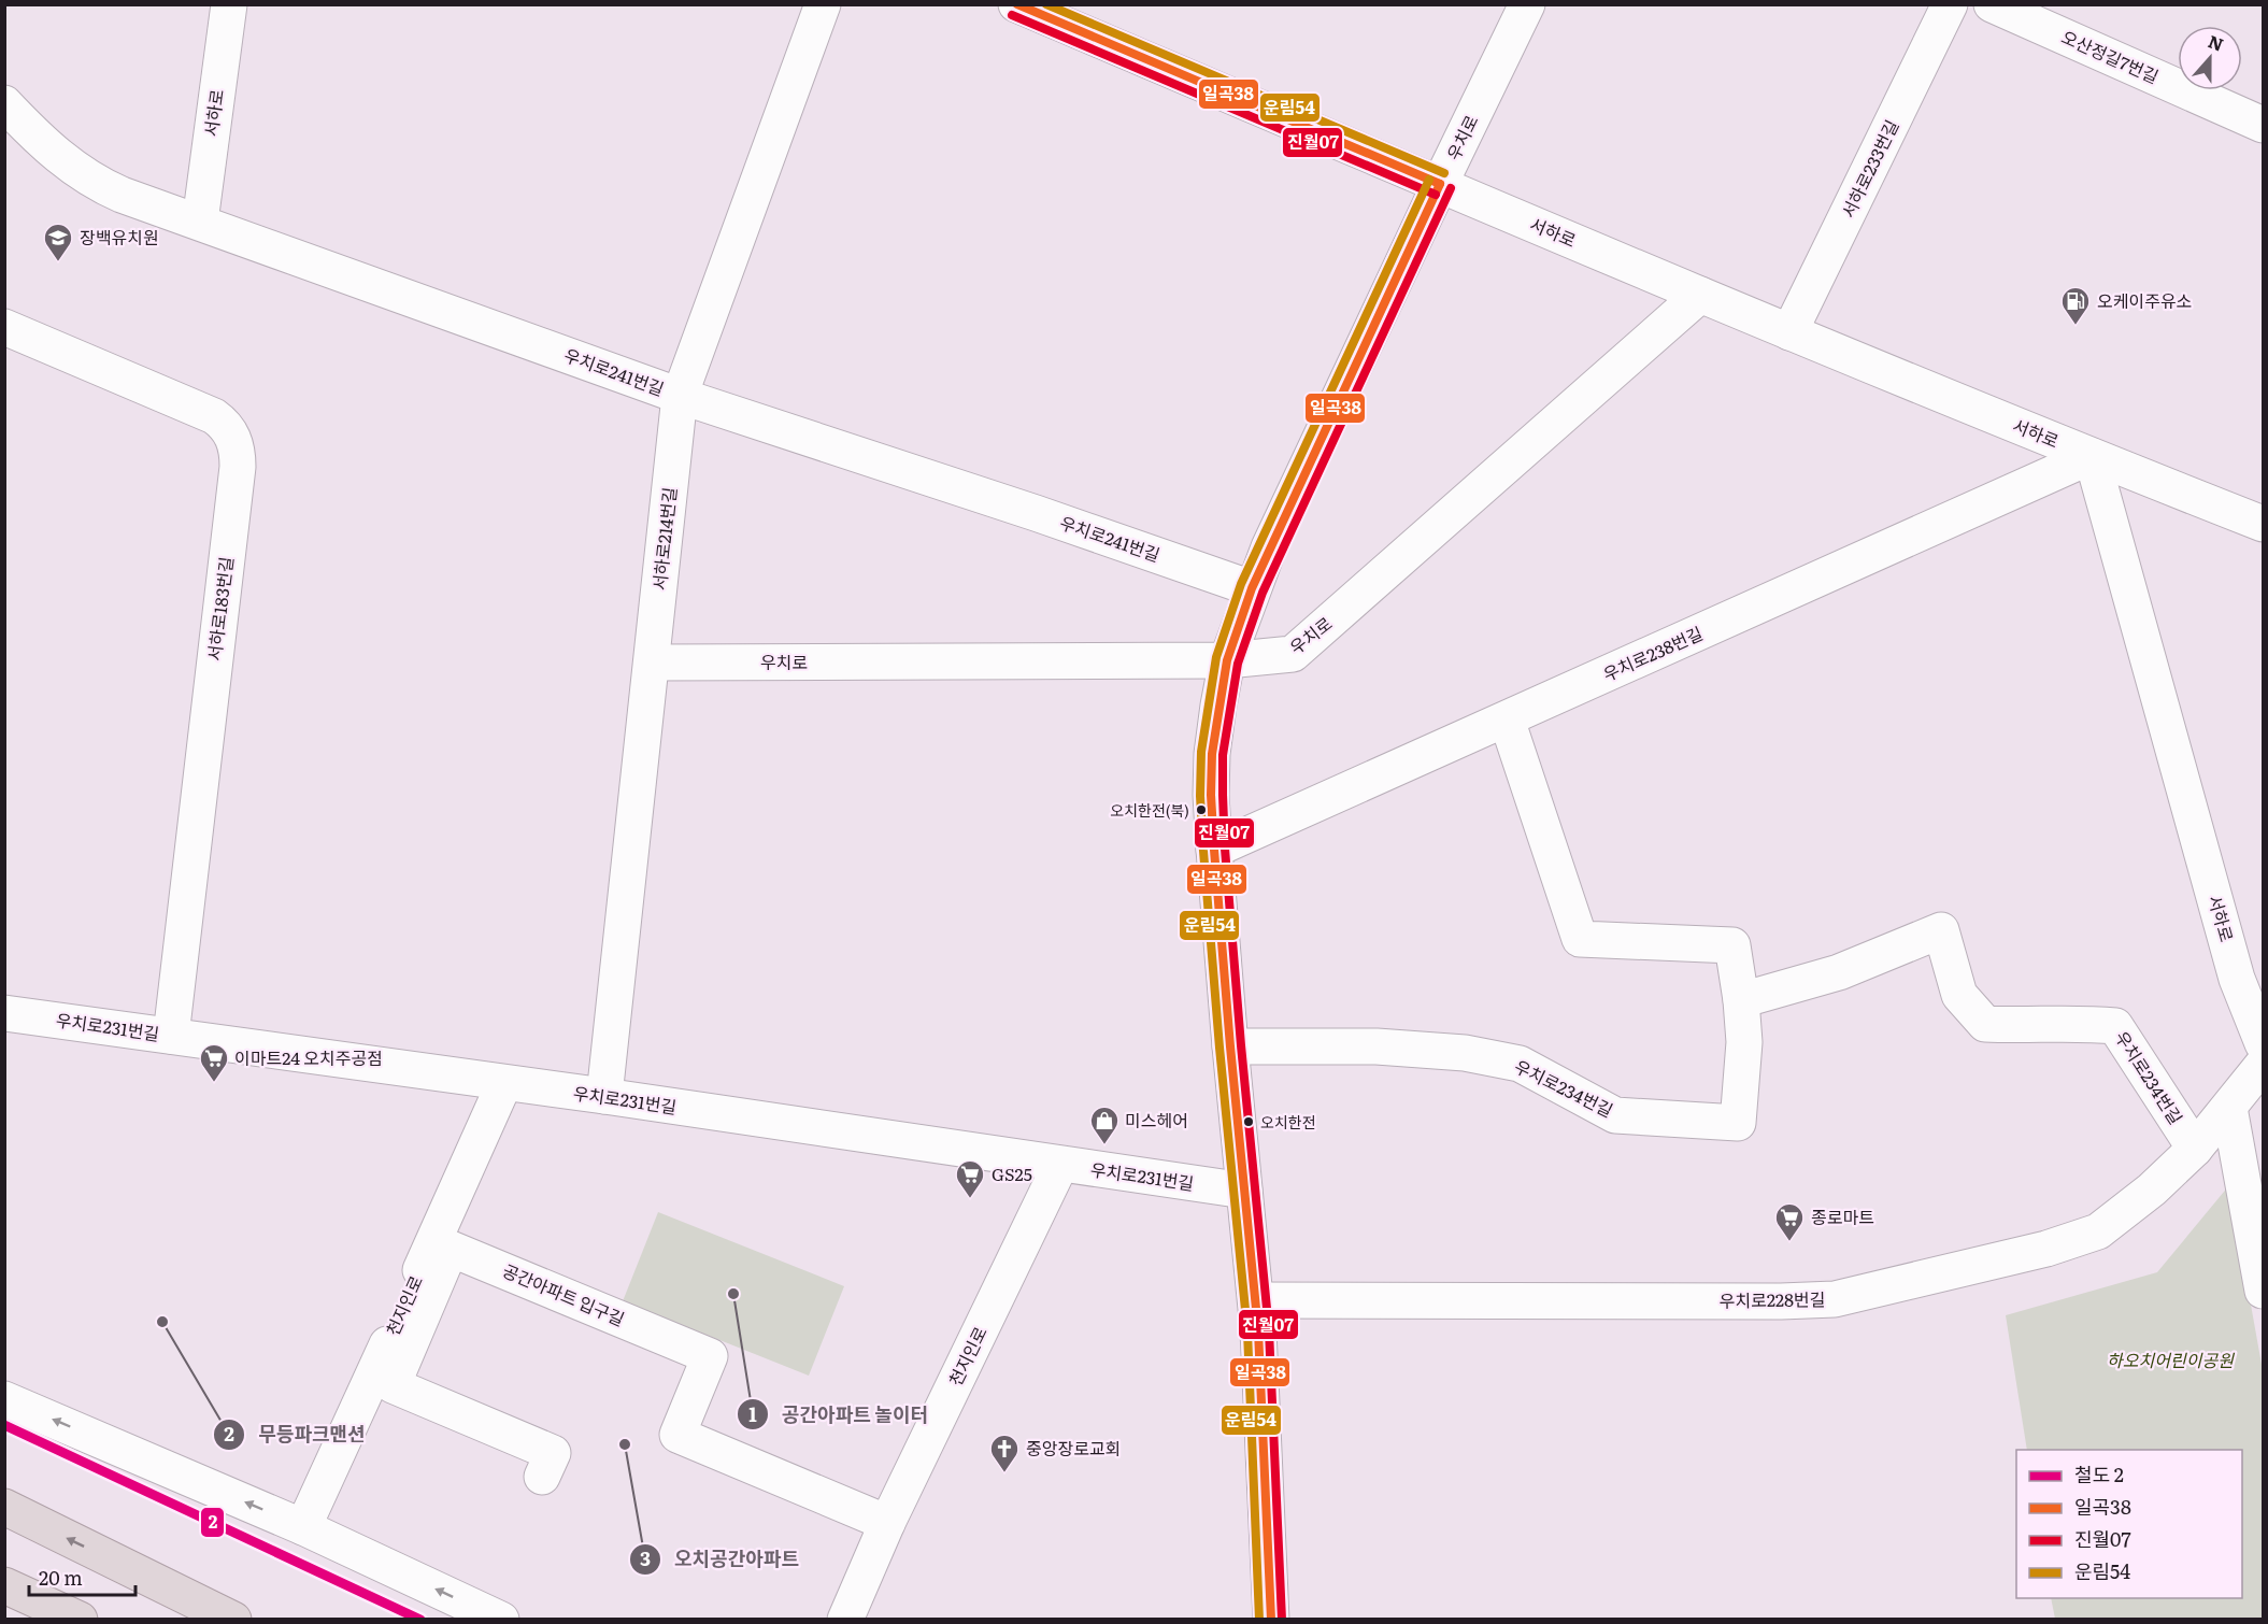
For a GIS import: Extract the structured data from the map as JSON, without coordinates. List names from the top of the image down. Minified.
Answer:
{"streets":{"street":["오산정길7번길","서하로","우치로","서하로233번길","우치로241번길","서하로214번길","서하로183번길","우치로238번길","우치로231번길","우치로234번길","공간아파트 입구길","우치로228번길","천지인로"]},"crossings":[["서하로","우치로"],["서하로","서하로233번길"],["서하로","우치로241번길"],["서하로","우치로238번길"],["우치로","우치로241번길"],["우치로","서하로214번길"],["우치로","우치로238번길"],["우치로","우치로231번길"],["우치로","우치로234번길"],["우치로","우치로228번길"],["우치로241번길","서하로214번길"],["서하로214번길","우치로231번길"],["서하로183번길","우치로231번길"],["우치로238번길","우치로234번길"],["우치로231번길","천지인로"],["우치로234번길","우치로228번길"],["공간아파트 입구길","천지인로"]],"parks":["하오치어린이공원"],"places":{"school or university":["장백유치원"],"fuel station":["오케이주유소"],"other":["오치한전(북)","오치한전","공간아파트 놀이터","무등파크맨션","오치공간아파트"],"supermarket":["이마트24 오치주공점","GS25","종로마트"],"shop":["미스헤어"],"church":["중앙장로교회"]},"lines":["transit line 일곡38","transit line 운림54","transit line 진월07","rail line 2"],"legend":["철도 2","일곡38","진월07","운림54"],"scale_bar":"20 m","north":"top"}
